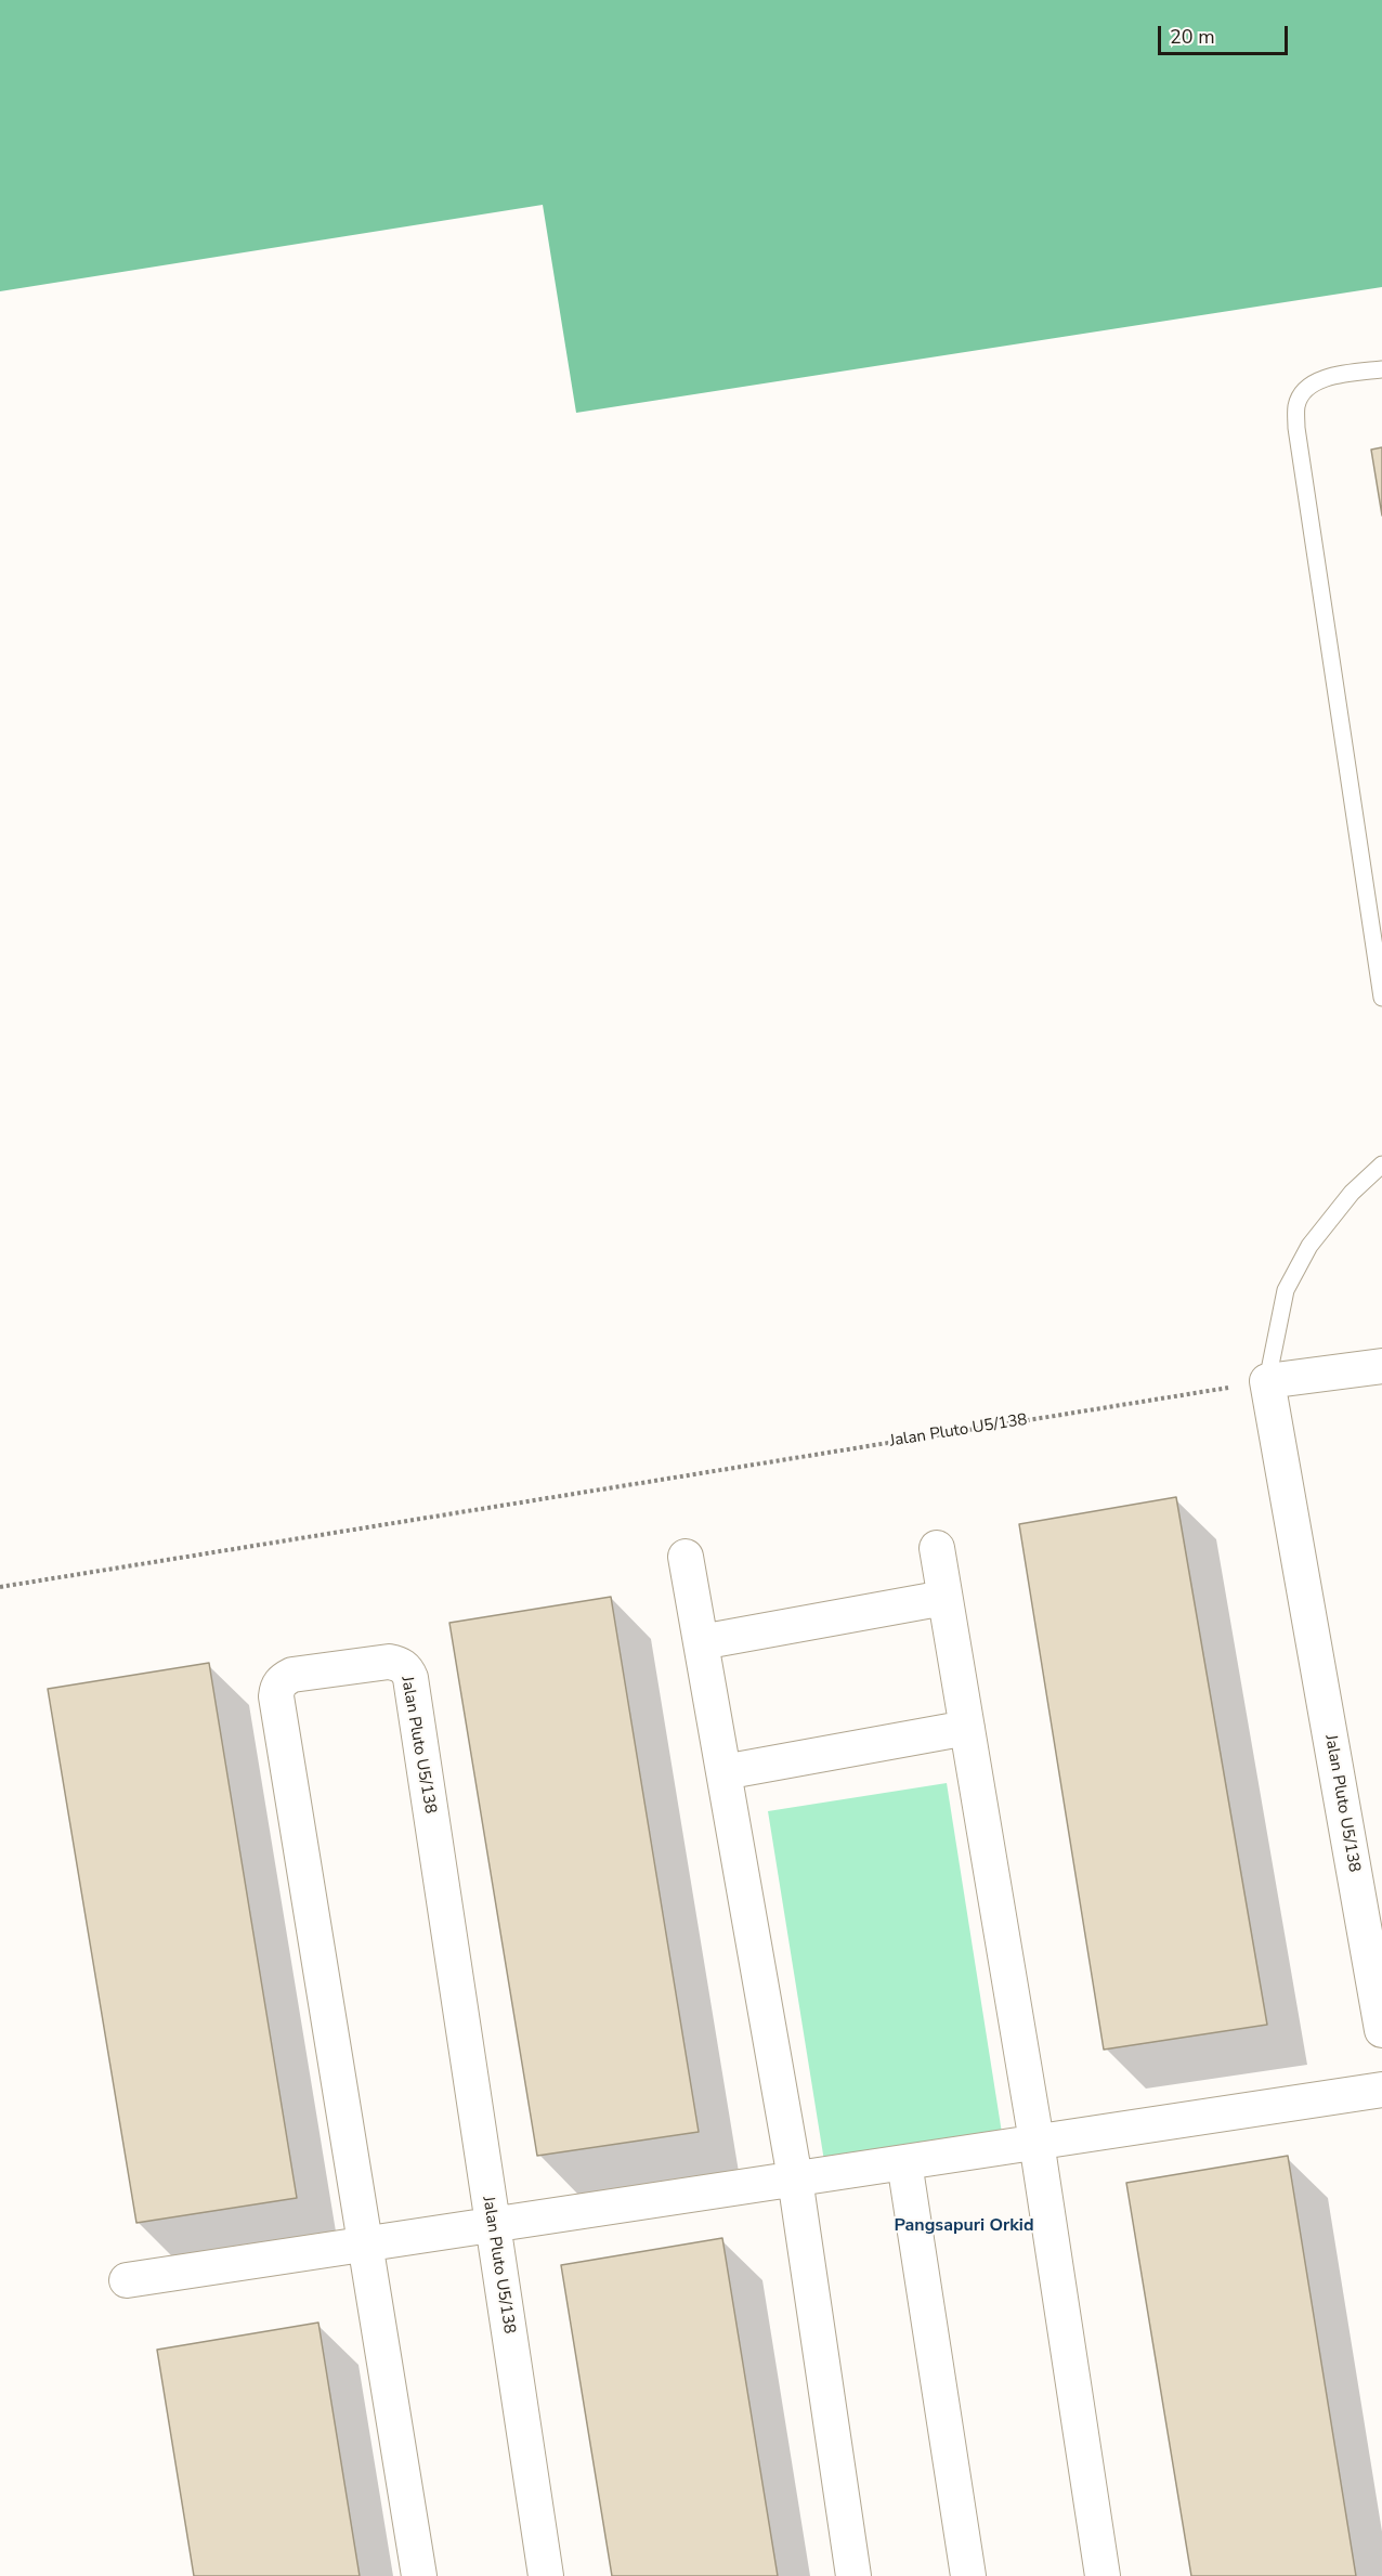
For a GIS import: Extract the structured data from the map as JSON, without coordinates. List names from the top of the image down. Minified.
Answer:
{"streets":{"street":["Jalan Pluto U5/138"]},"districts":["Pangsapuri Orkid"],"scale_bar":"20 m"}
